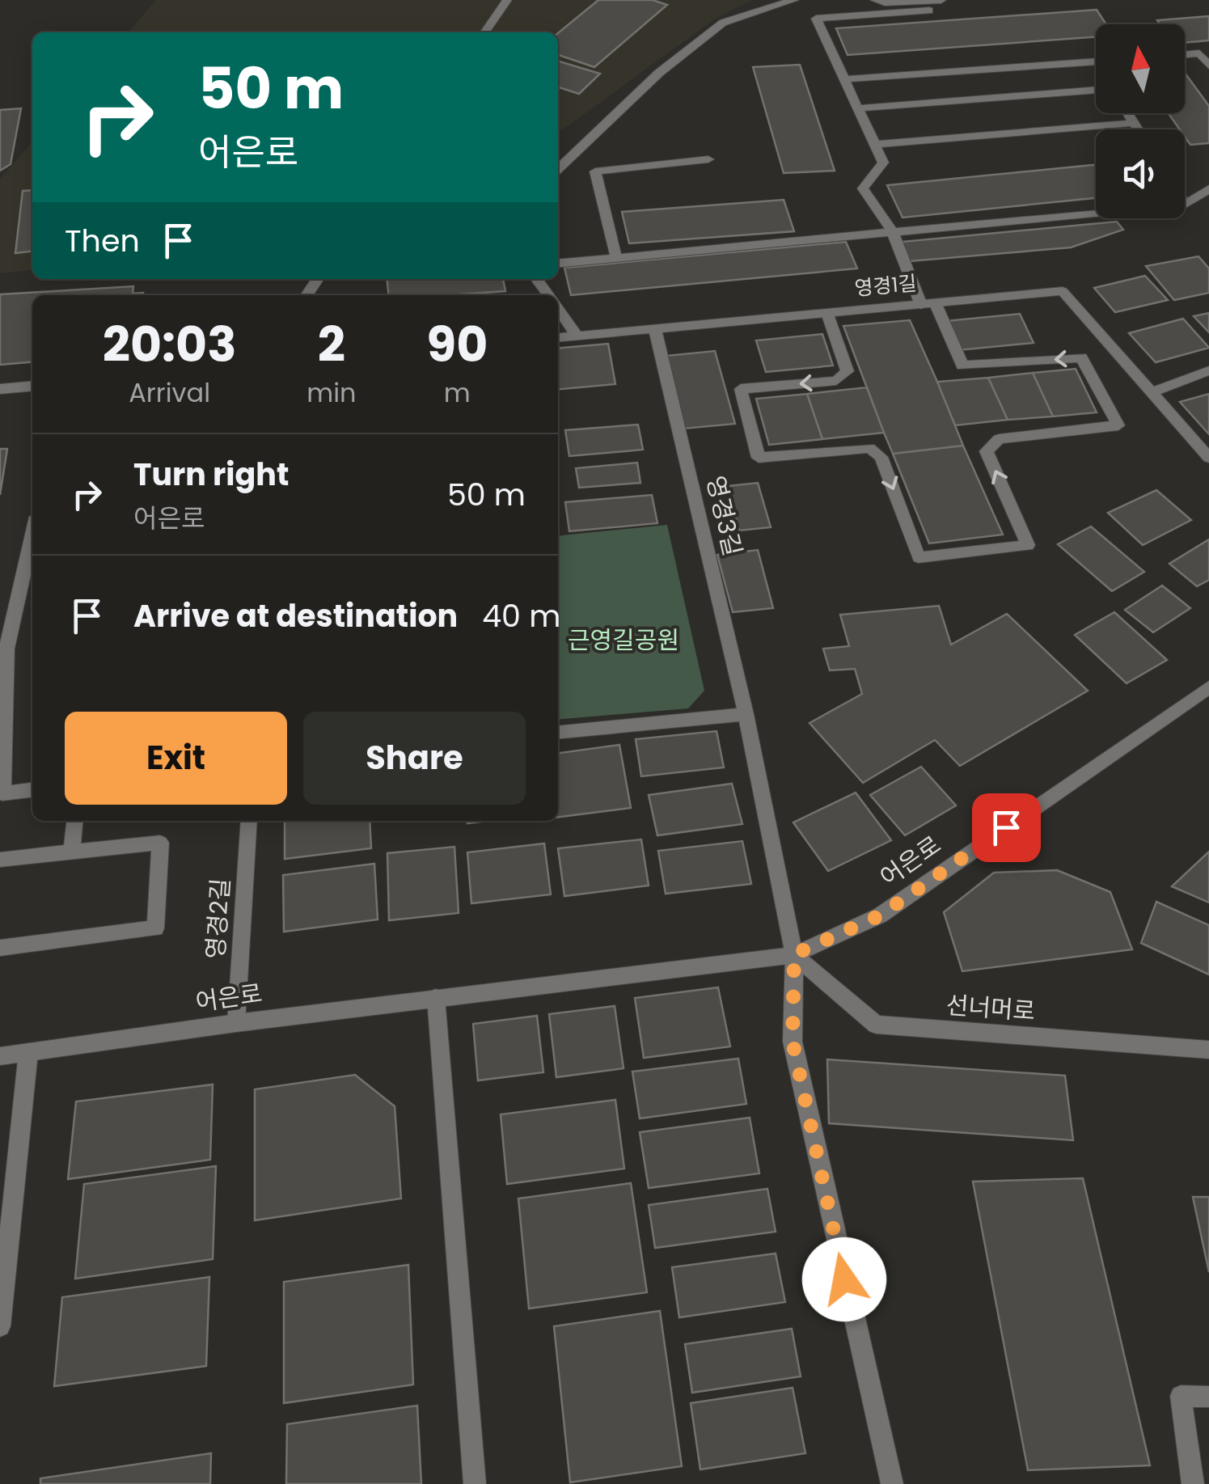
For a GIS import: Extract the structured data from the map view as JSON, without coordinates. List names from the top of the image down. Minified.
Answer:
{"streets":{"street":["영경1길","영경3길","어은로","영경2길","선너머로"]},"crossings":[["영경1길","영경3길"],["영경3길","어은로"],["영경3길","선너머로"],["어은로","영경2길"],["어은로","선너머로"]],"parks":["근영길공원"],"north":"top","page":{"turn":["50 m","어은로"],"then":"Then","eta":["20:03","Arrival","2","min","90","m"],"list":[{"name":"Turn right","note":"어은로","value":"50 m"},{"name":"Arrive at destination","value":"40 m"}],"buttons":["Exit","Share"]}}
